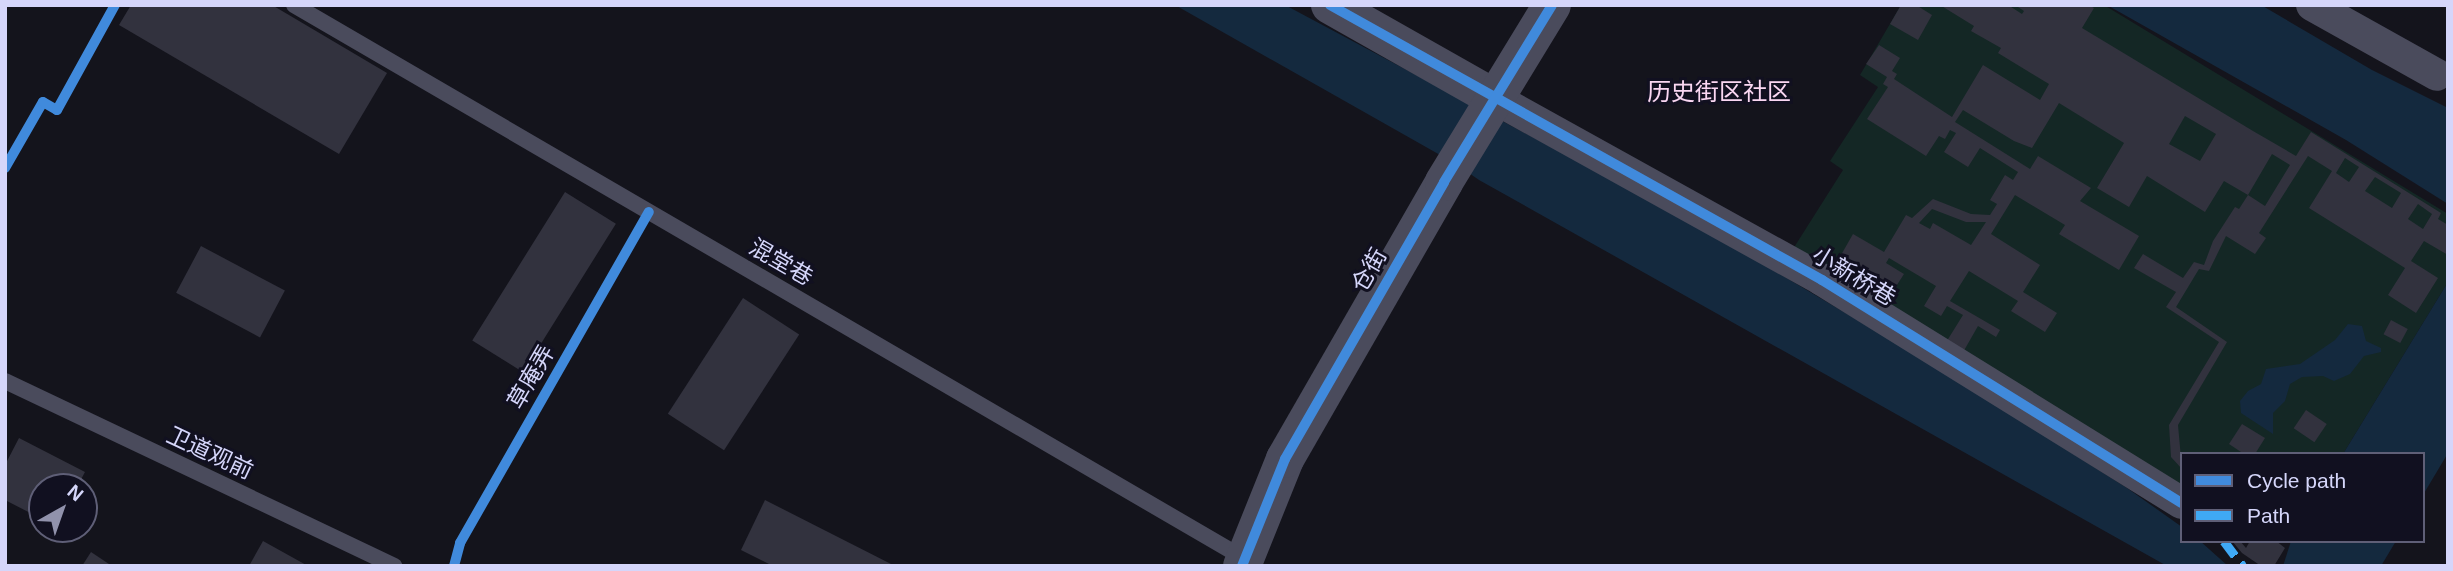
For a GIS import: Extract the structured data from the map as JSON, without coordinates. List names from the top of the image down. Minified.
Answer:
{"streets":{"street":["仓街","小新桥巷"],"lane":["混堂巷","卫道观前"],"cycle path":["草庵弄"]},"crossings":[["混堂巷","仓街"],["仓街","小新桥巷"]],"districts":["历史街区社区"],"legend":["Cycle path","Path"],"north":"top right"}
